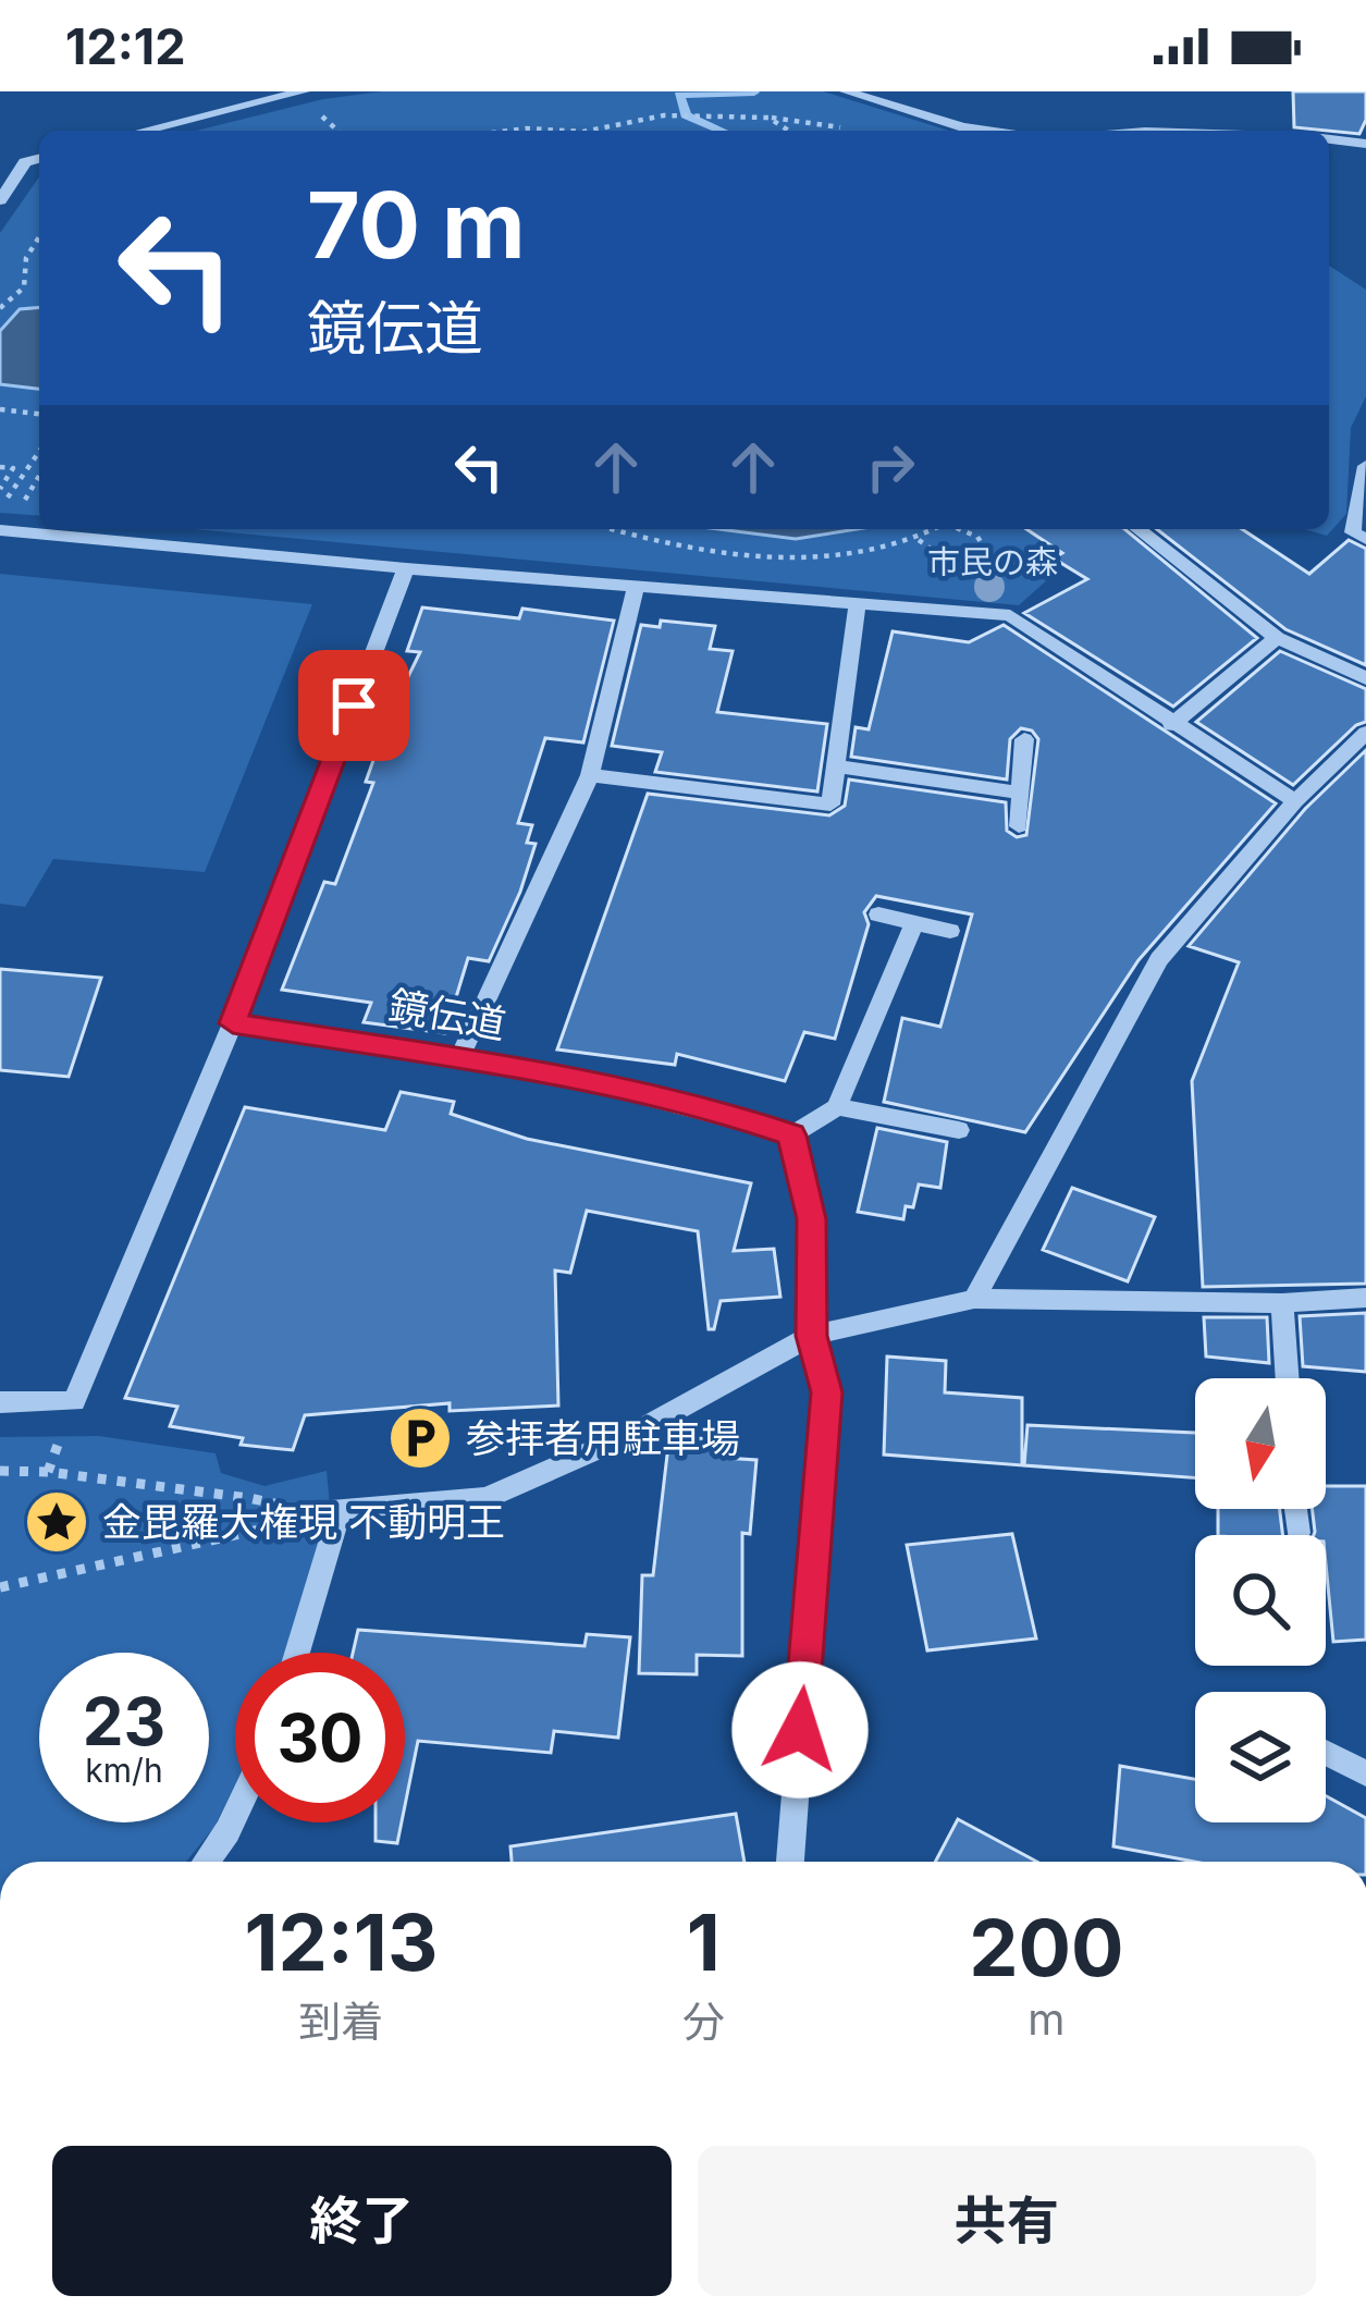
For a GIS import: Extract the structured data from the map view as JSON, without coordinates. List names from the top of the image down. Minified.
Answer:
{"streets":{"street":["鏡伝道"]},"parks":["市民の森"],"places":{"parking":["参拝者用駐車場"],"place":["金毘羅大権現 不動明王"]},"north":"bottom","page":{"status":"12:12","turn":["70 m","鏡伝道"],"speed":"23 km/h","limit":"30","eta":["12:13","到着","1","分","200","m"],"buttons":["終了","共有"]}}
